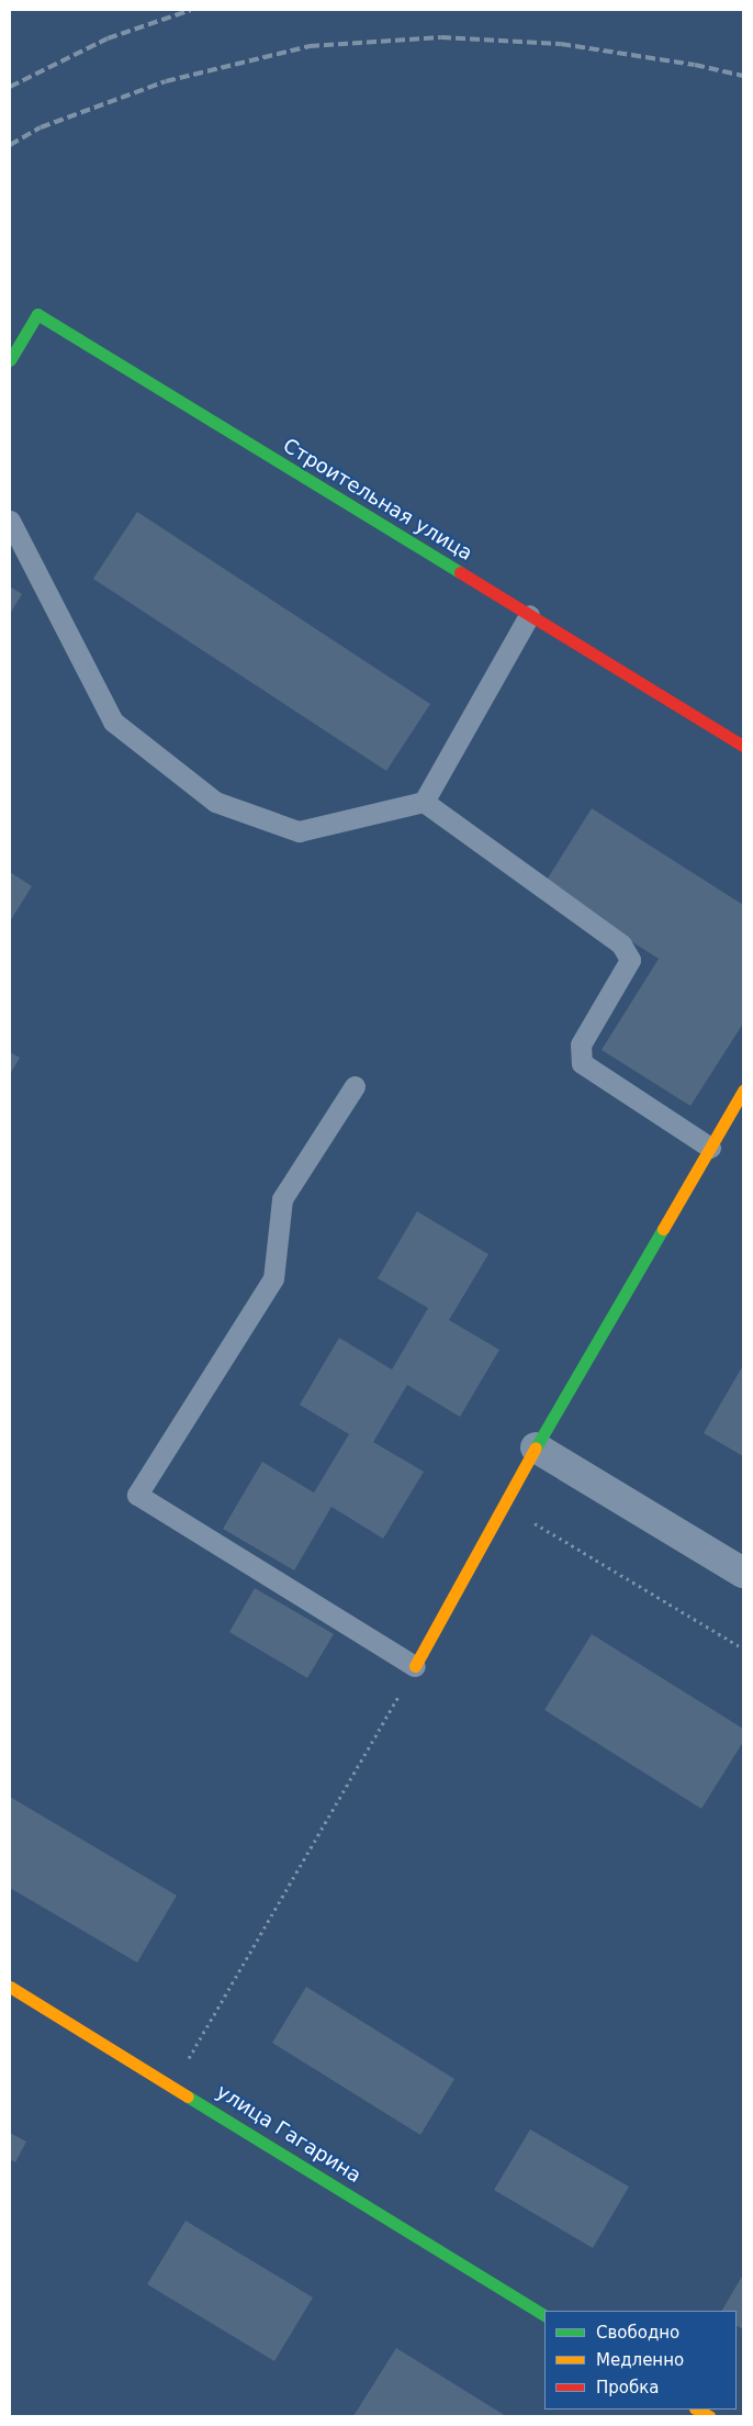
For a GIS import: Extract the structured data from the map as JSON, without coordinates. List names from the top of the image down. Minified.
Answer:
{"streets":{"street":["Строительная улица","улица Гагарина"]},"legend":["Свободно","Медленно","Пробка"]}
